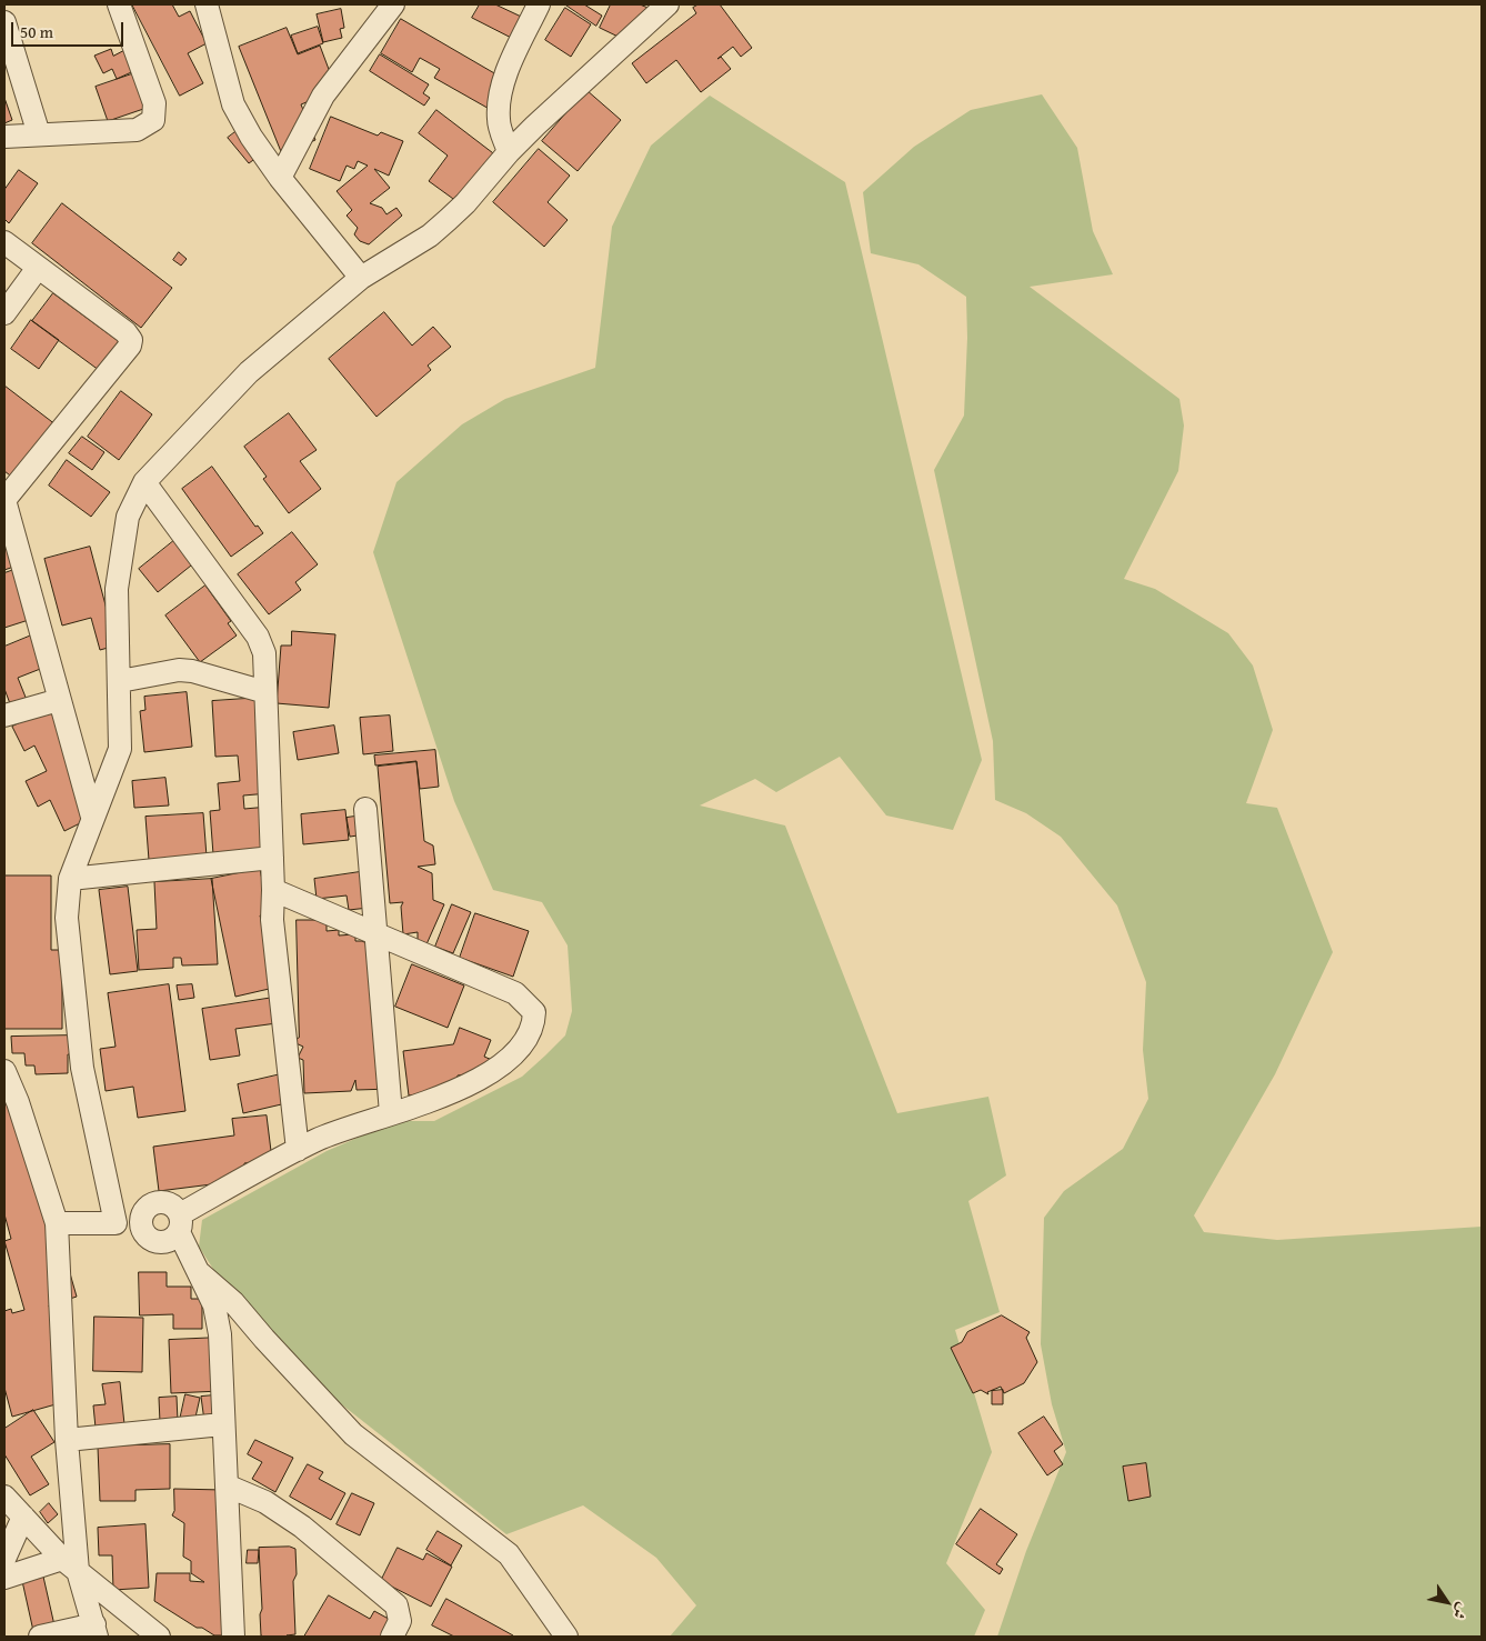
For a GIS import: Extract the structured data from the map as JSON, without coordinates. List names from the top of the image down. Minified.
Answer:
{"scale_bar":"50 m","north":"bottom right"}
